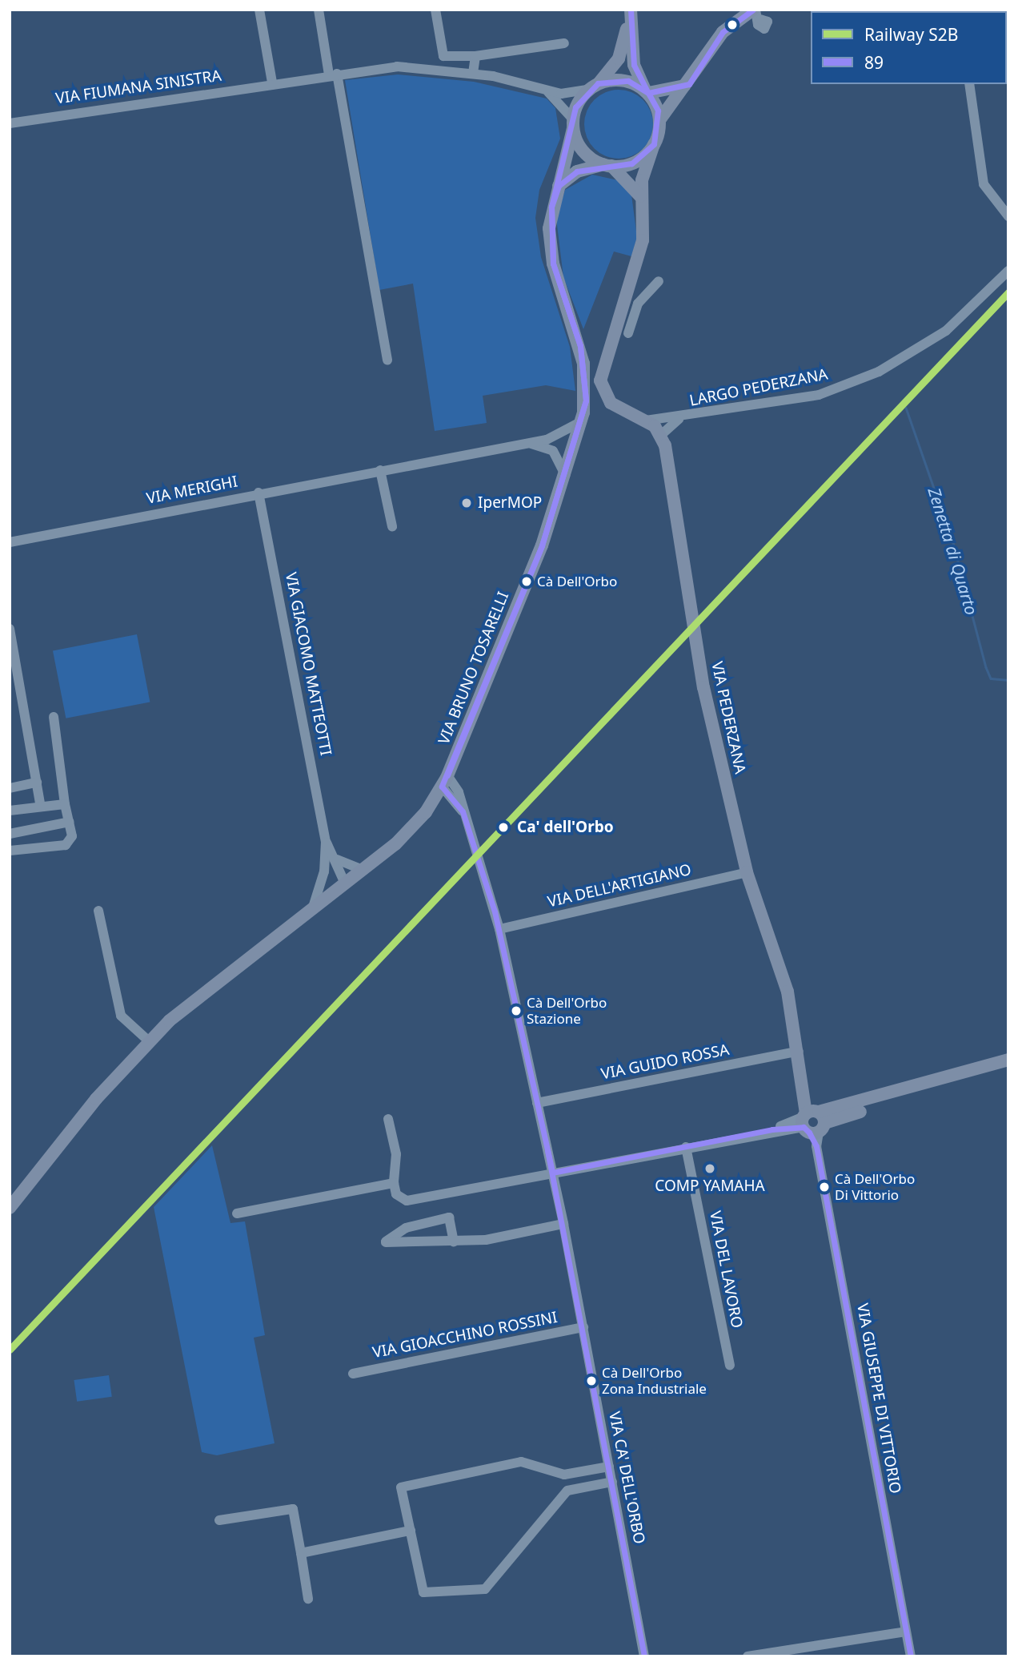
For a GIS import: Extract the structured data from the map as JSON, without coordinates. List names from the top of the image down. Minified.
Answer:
{"streets":{"main road":["VIA BRUNO TOSARELLI","VIA PEDERZANA"],"street":["VIA FIUMANA SINISTRA","LARGO PEDERZANA","VIA MERIGHI","VIA GIACOMO MATTEOTTI","VIA DELL'ARTIGIANO","VIA GUIDO ROSSA","VIA DEL LAVORO","VIA GIOACCHINO ROSSINI","VIA GIUSEPPE DI VITTORIO","VIA CA' DELL'ORBO"]},"crossings":[["VIA FIUMANA SINISTRA","VIA BRUNO TOSARELLI"],["LARGO PEDERZANA","VIA PEDERZANA"],["VIA MERIGHI","VIA GIACOMO MATTEOTTI"],["VIA MERIGHI","VIA BRUNO TOSARELLI"],["VIA GIACOMO MATTEOTTI","VIA BRUNO TOSARELLI"],["VIA PEDERZANA","VIA DELL'ARTIGIANO"],["VIA PEDERZANA","VIA GUIDO ROSSA"],["VIA PEDERZANA","VIA GIUSEPPE DI VITTORIO"],["VIA DELL'ARTIGIANO","VIA CA' DELL'ORBO"],["VIA GUIDO ROSSA","VIA CA' DELL'ORBO"],["VIA GIOACCHINO ROSSINI","VIA CA' DELL'ORBO"]],"water":["Zenetta di Quarto"],"places":["IperMOP","Cà Dell'Orbo","Ca' dell'Orbo","Cà Dell'Orbo Stazione","COMP YAMAHA","Cà Dell'Orbo Di Vittorio","Cà Dell'Orbo Zona Industriale"],"lines":["transit line 89","rail line S2B"],"legend":["Railway S2B","89"]}
